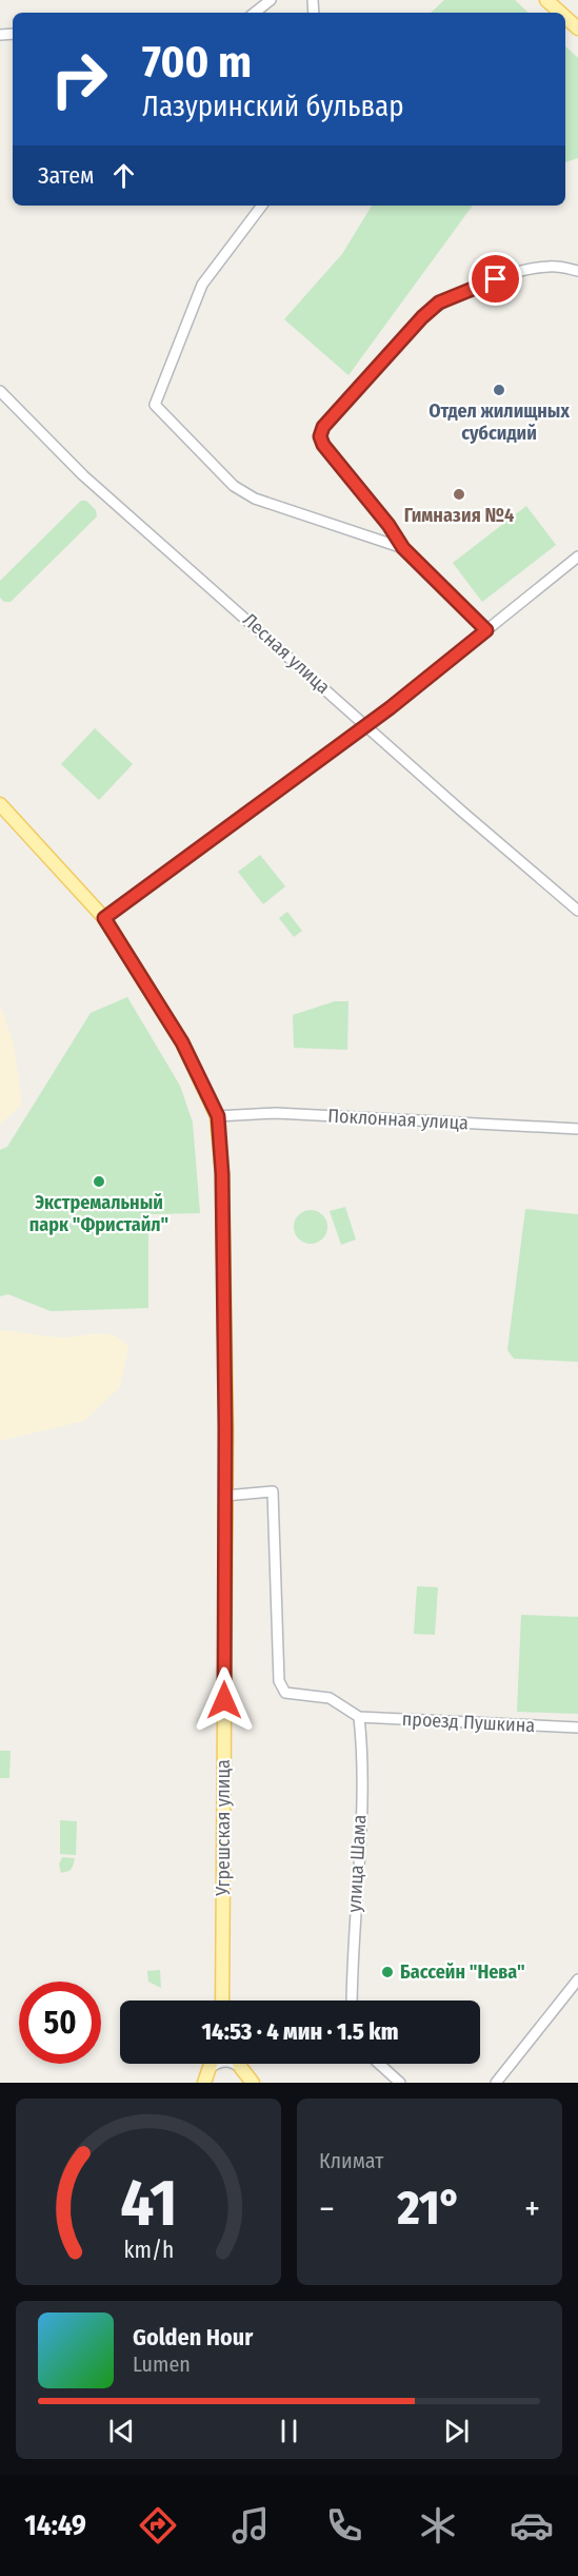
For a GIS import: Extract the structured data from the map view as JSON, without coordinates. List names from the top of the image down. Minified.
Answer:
{"streets":{"main road":["Угрешская улица"],"street":["Лесная улица","Поклонная улица","проезд Пушкина","улица Шама"]},"crossings":[["Поклонная улица","Угрешская улица"],["проезд Пушкина","улица Шама"]],"places":["Отдел жилищных субсидий","Гимназия №4","Экстремальный парк \"Фристайл\"","Бассейн \"Нева\""],"page":{"turn":["700 m","Лазуринский бульвар"],"then":"Затем","limit":"50","trip":"14:53 · 4 мин · 1.5 km","tile":"Климат","heat":["−","21°","+"],"song":["Golden Hour","Lumen"],"tabs":"14:49","gauge":["41","km/h"]}}
